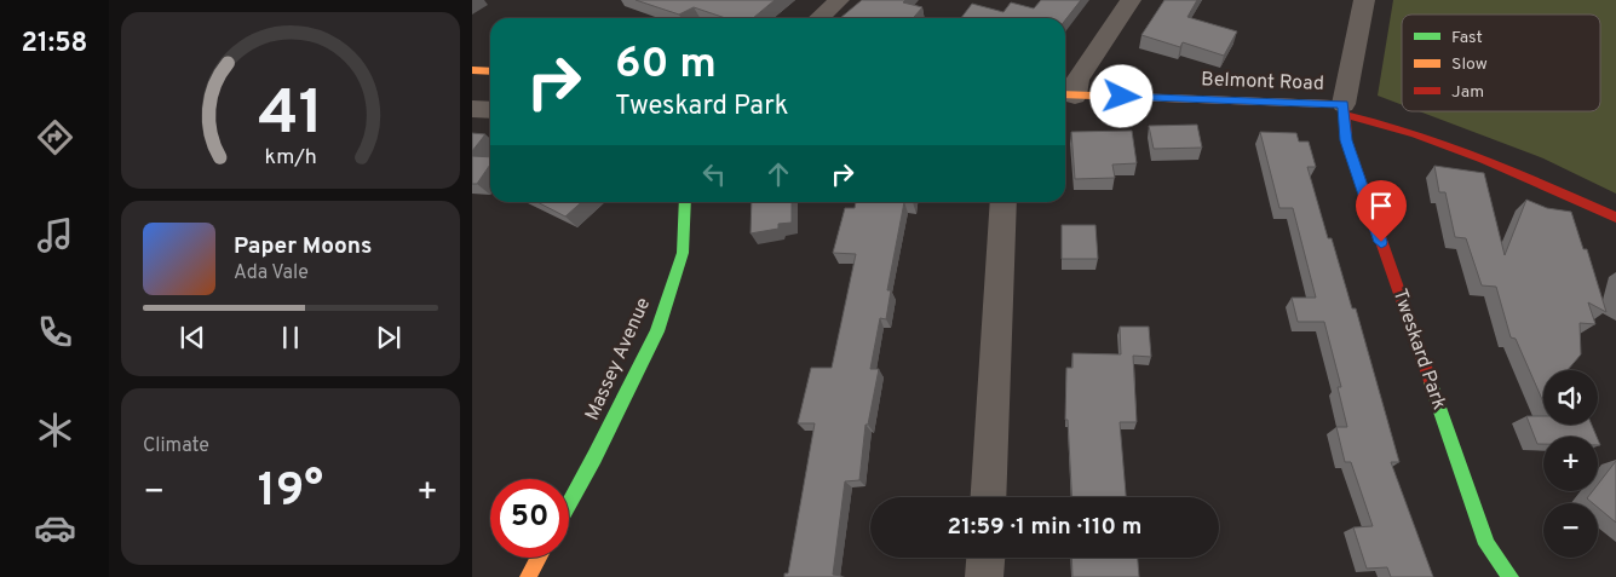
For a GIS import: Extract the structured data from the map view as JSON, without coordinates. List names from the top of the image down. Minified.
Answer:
{"streets":{"street":["Belmont Road","Tweskard Park","Massey Avenue"]},"crossings":[["Belmont Road","Tweskard Park"]],"legend":["Fast","Slow","Jam"],"page":{"tabs":"21:58","turn":["60 m","Tweskard Park"],"song":["Paper Moons","Ada Vale"],"map_buttons":["+","−"],"tile":"Climate","heat":["−","19°","+"],"limit":"50","trip":"21:59 · 1 min · 110 m","gauge":["41","km/h"]}}
